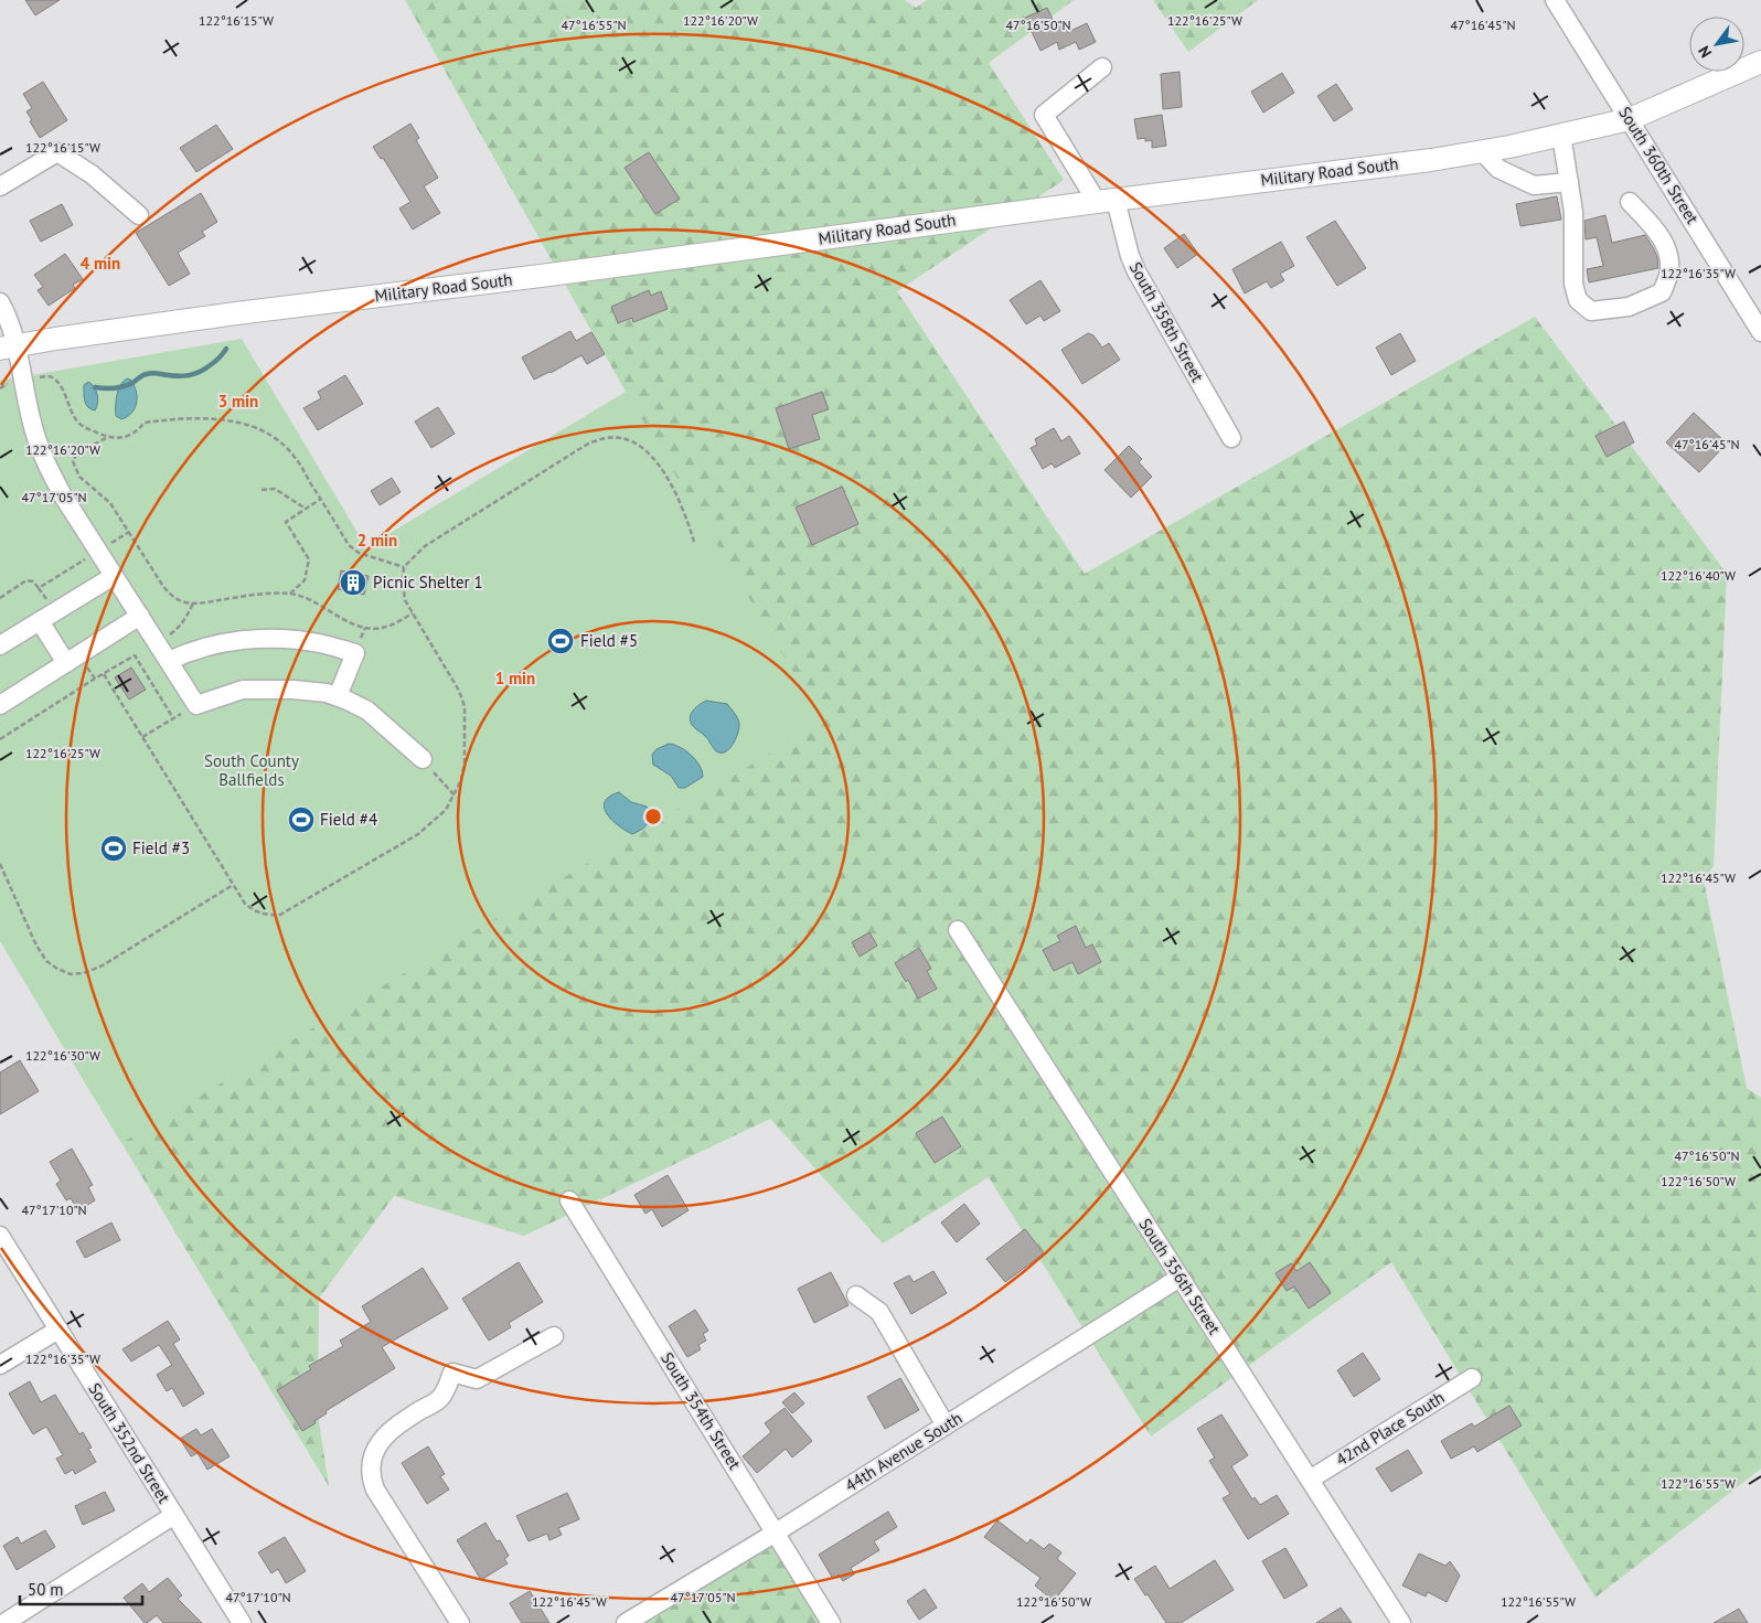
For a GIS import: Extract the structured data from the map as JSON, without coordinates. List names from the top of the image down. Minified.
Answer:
{"streets":{"main road":["Military Road South"],"street":["South 360th Street","South 358th Street","South 356th Street","South 354th Street","42nd Place South","South 352nd Street","44th Avenue South"]},"crossings":[["South 360th Street","Military Road South"],["Military Road South","South 358th Street"],["South 356th Street","42nd Place South"],["South 356th Street","44th Avenue South"],["South 354th Street","44th Avenue South"]],"parks":["South County Ballfields"],"places":{"building":["Picnic Shelter 1"],"sports":["Field #5","Field #4","Field #3"]},"scale_bar":"50 m","north":"bottom left","coordinates":["122°16'20\"W","122°16'25\"W","122°16'15\"W","47°16'55\"N","47°16'50\"N","47°16'45\"N","122°16'35\"W","47°17'05\"N","122°16'40\"W","122°16'45\"W","122°16'30\"W","122°16'50\"W","47°17'10\"N","122°16'55\"W"],"rings":["4 min","3 min","2 min","1 min"]}
